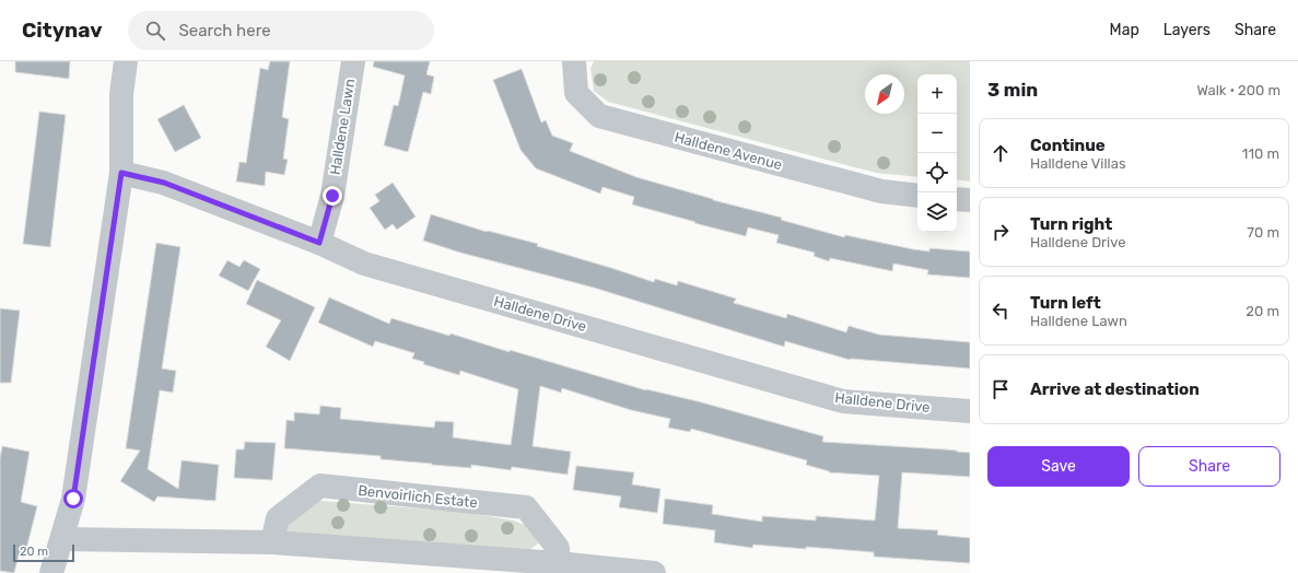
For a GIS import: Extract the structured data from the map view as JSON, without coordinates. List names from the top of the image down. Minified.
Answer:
{"streets":{"street":["Halldene Lawn","Halldene Avenue","Halldene Drive","Benvoirlich Estate"]},"crossings":[["Halldene Lawn","Halldene Drive"]],"scale_bar":"20 m","north":"bottom left","page":{"header":"Citynav","search":"Search here","nav":["Map","Layers","Share"],"heading":["3 min","Walk · 200 m"],"map_buttons":["+","−"],"list":[["Continue","Halldene Villas","110 m"],["Turn right","Halldene Drive","70 m"],["Turn left","Halldene Lawn","20 m"],"Arrive at destination"],"buttons":["Save","Share"],"scale":"20 m"}}
